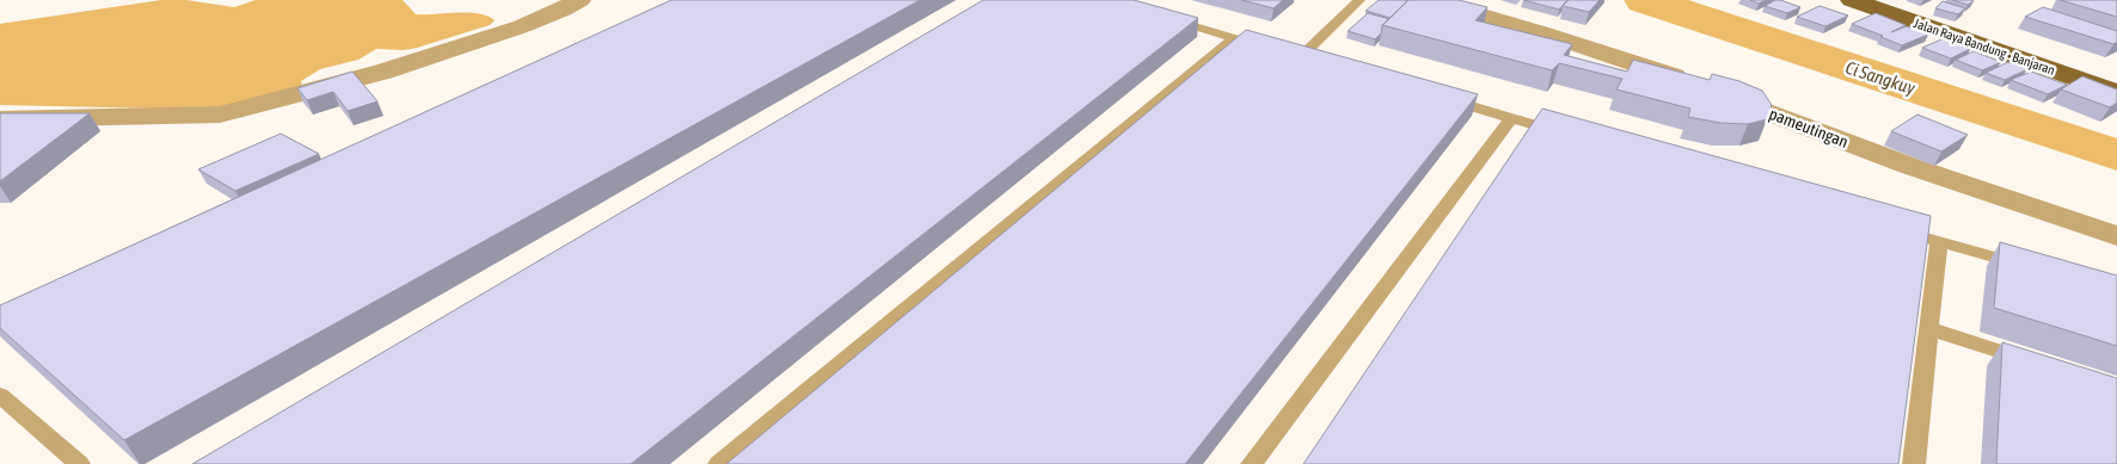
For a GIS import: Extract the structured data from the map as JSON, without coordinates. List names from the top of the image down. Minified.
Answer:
{"streets":{"main road":["Jalan Raya Bandung - Banjaran"],"street":["pameutingan"]},"water":["Ci Sangkuy"]}
